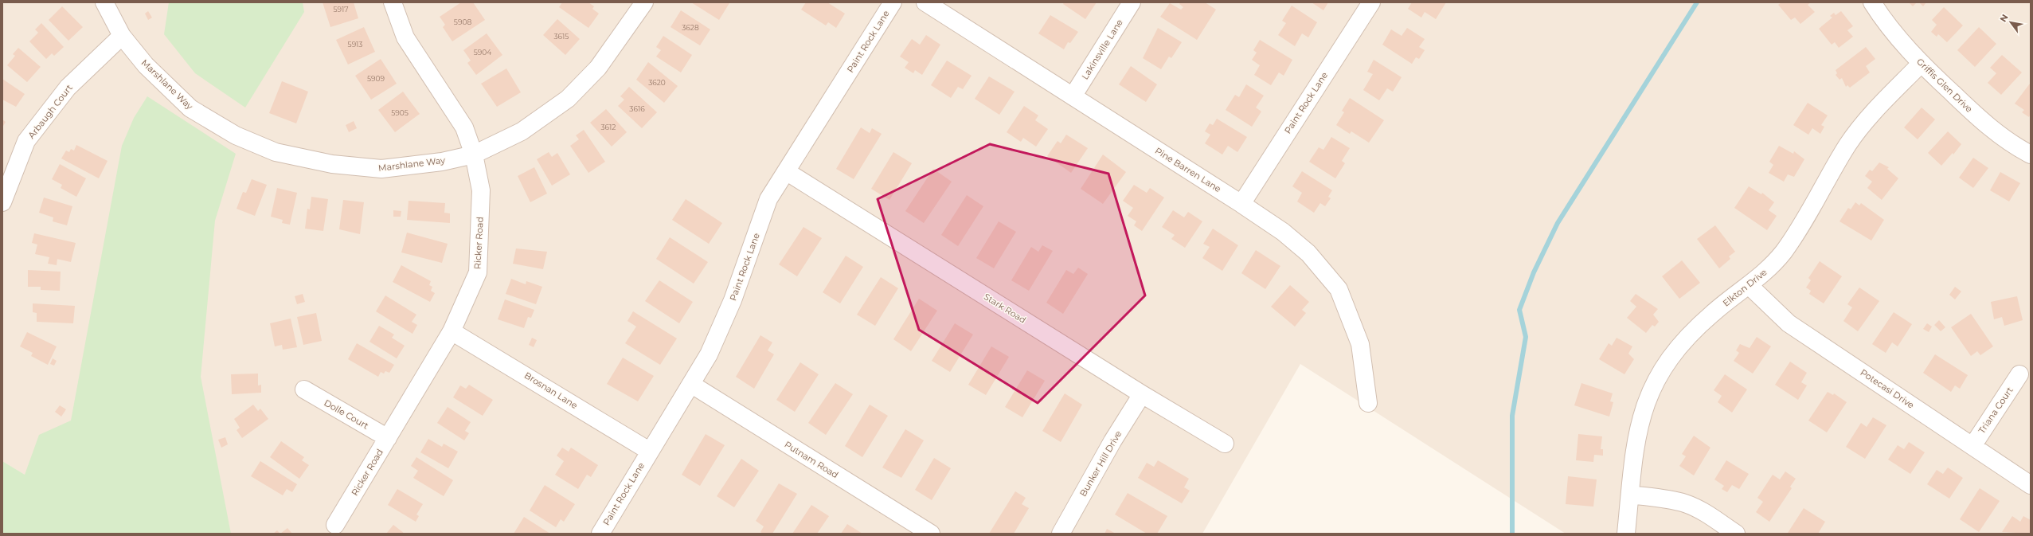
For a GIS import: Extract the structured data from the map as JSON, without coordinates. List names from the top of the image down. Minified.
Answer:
{"streets":{"street":["Paint Rock Lane","Lakinsville Lane","Marshlane Way","Griffis Glen Drive","Arbaugh Court","Pine Barren Lane","Ricker Road","Elkton Drive","Stark Road","Potecasi Drive","Brosnan Lane","Triana Court","Dolle Court","Putnam Road","Bunker Hill Drive"]},"crossings":[["Paint Rock Lane","Pine Barren Lane"],["Paint Rock Lane","Stark Road"],["Paint Rock Lane","Brosnan Lane"],["Paint Rock Lane","Putnam Road"],["Lakinsville Lane","Pine Barren Lane"],["Marshlane Way","Arbaugh Court"],["Marshlane Way","Ricker Road"],["Griffis Glen Drive","Elkton Drive"],["Ricker Road","Brosnan Lane"],["Ricker Road","Dolle Court"],["Elkton Drive","Potecasi Drive"],["Stark Road","Bunker Hill Drive"],["Potecasi Drive","Triana Court"]],"house_numbers":["5917","5908","3628","3615","5913","5904","5909","3620","3616","5905","3612"],"north":"top left"}
